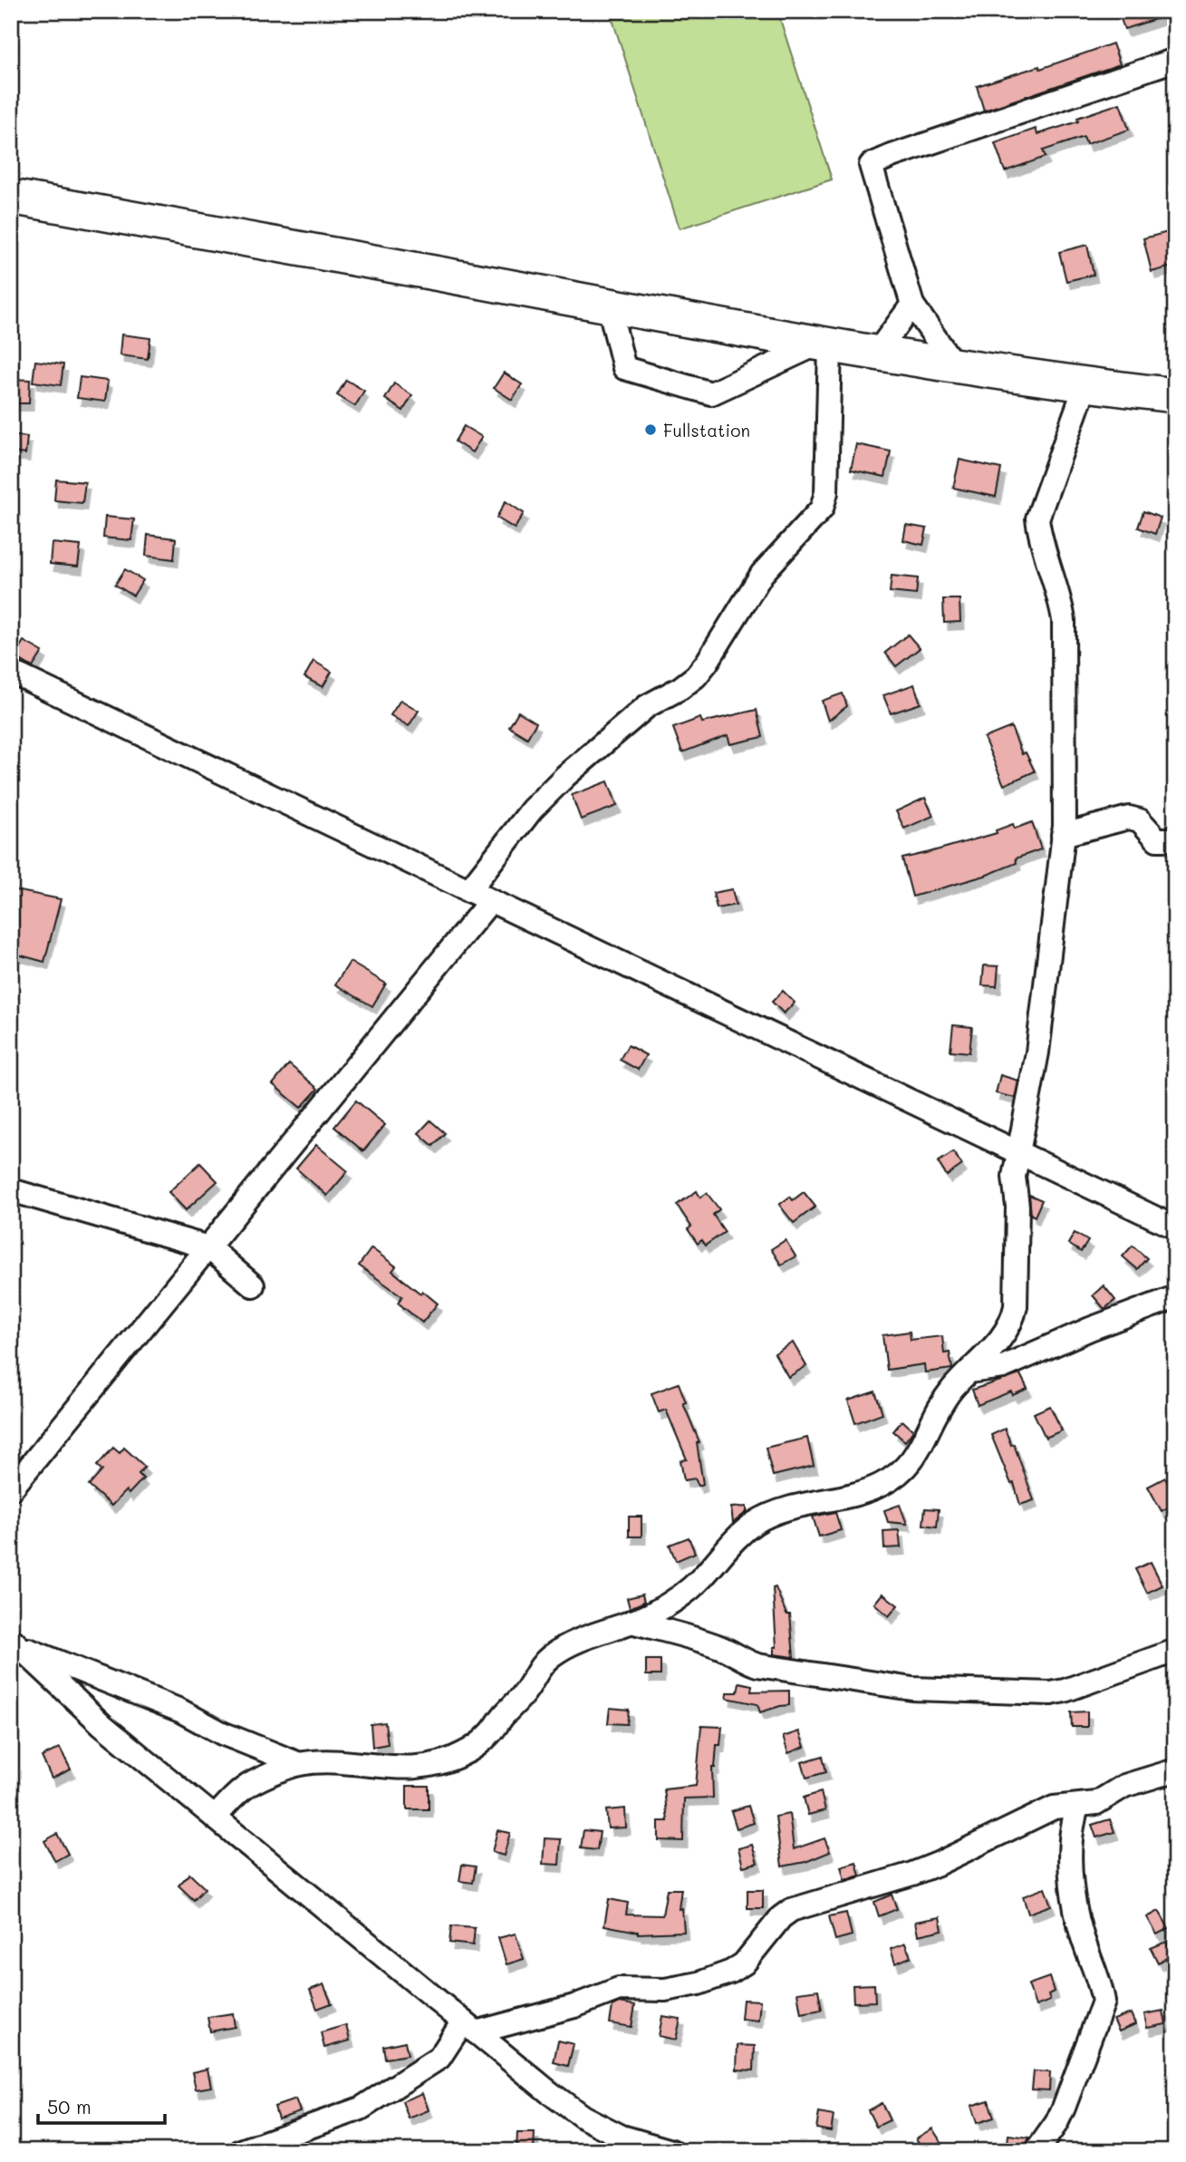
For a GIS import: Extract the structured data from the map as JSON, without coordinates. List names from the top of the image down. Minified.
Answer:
{"places":["Fullstation"],"scale_bar":"50 m"}
